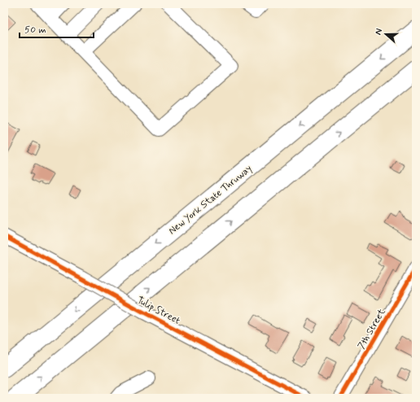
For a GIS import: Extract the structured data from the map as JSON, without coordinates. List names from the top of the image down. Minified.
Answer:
{"streets":{"highway":["New York State Thruway"],"street":["Tulip Street","7th Street"]},"scale_bar":"50 m","north":"left"}
